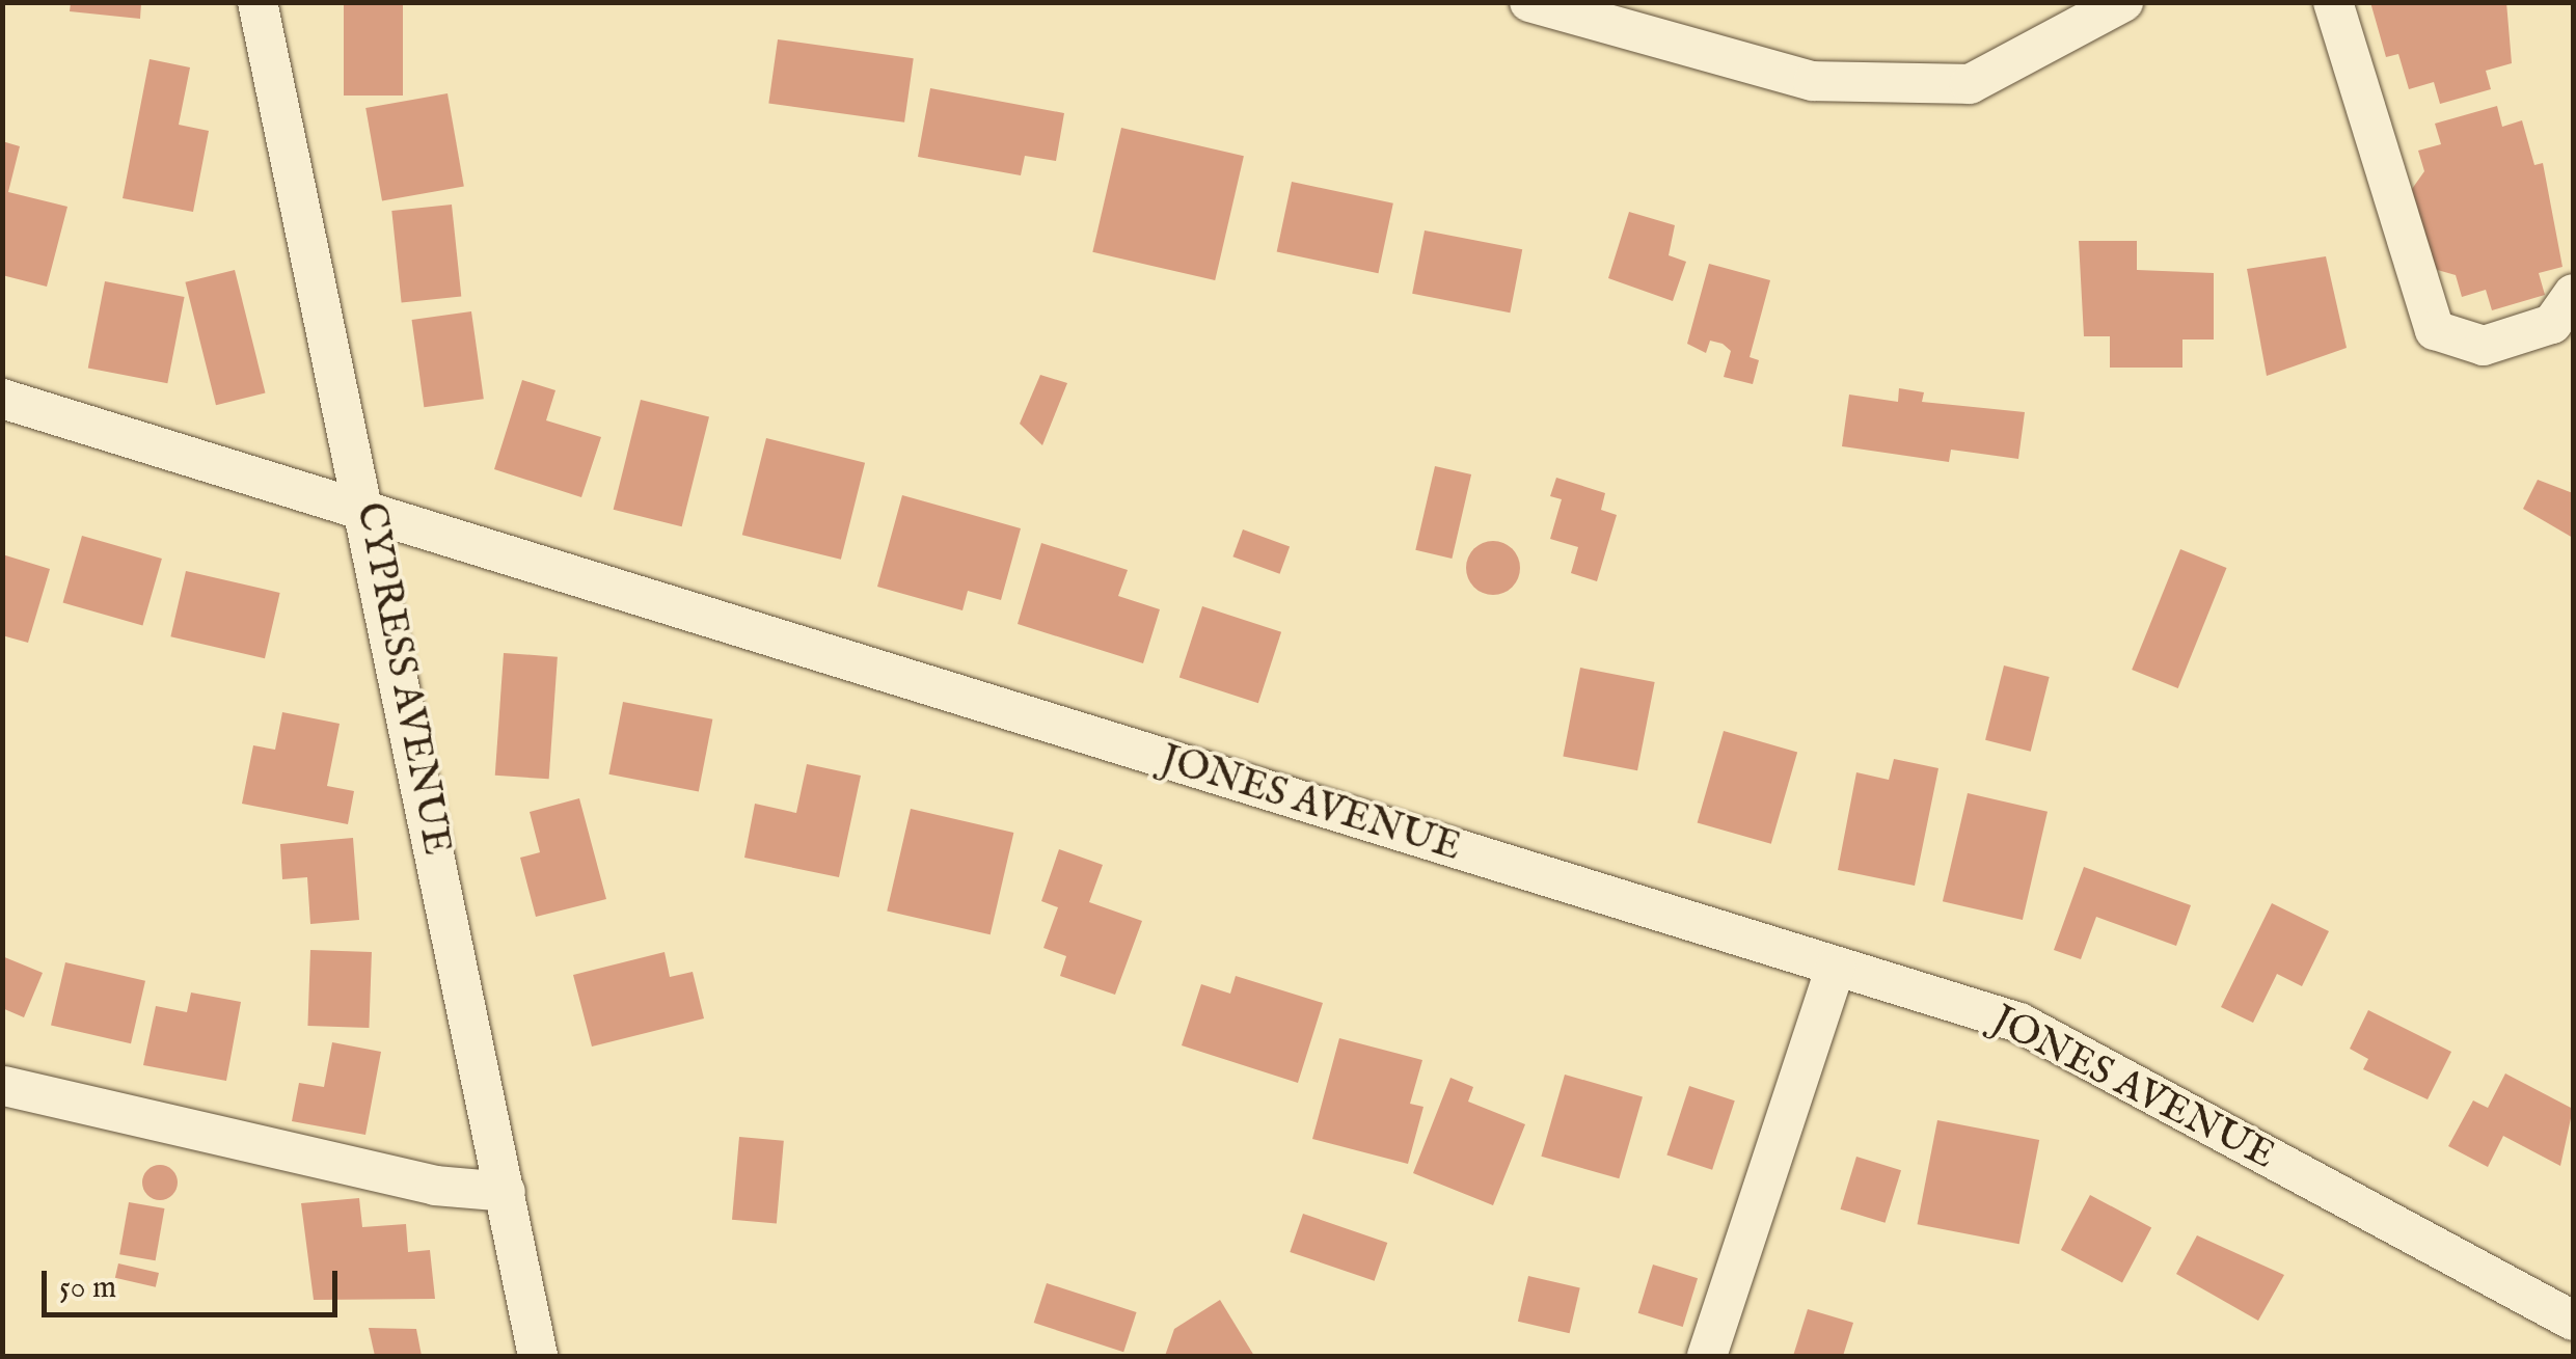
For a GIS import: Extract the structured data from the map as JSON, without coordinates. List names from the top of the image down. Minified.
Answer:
{"streets":{"street":["CYPRESS AVENUE","JONES AVENUE"]},"crossings":[["CYPRESS AVENUE","JONES AVENUE"]],"scale_bar":"50 m"}
